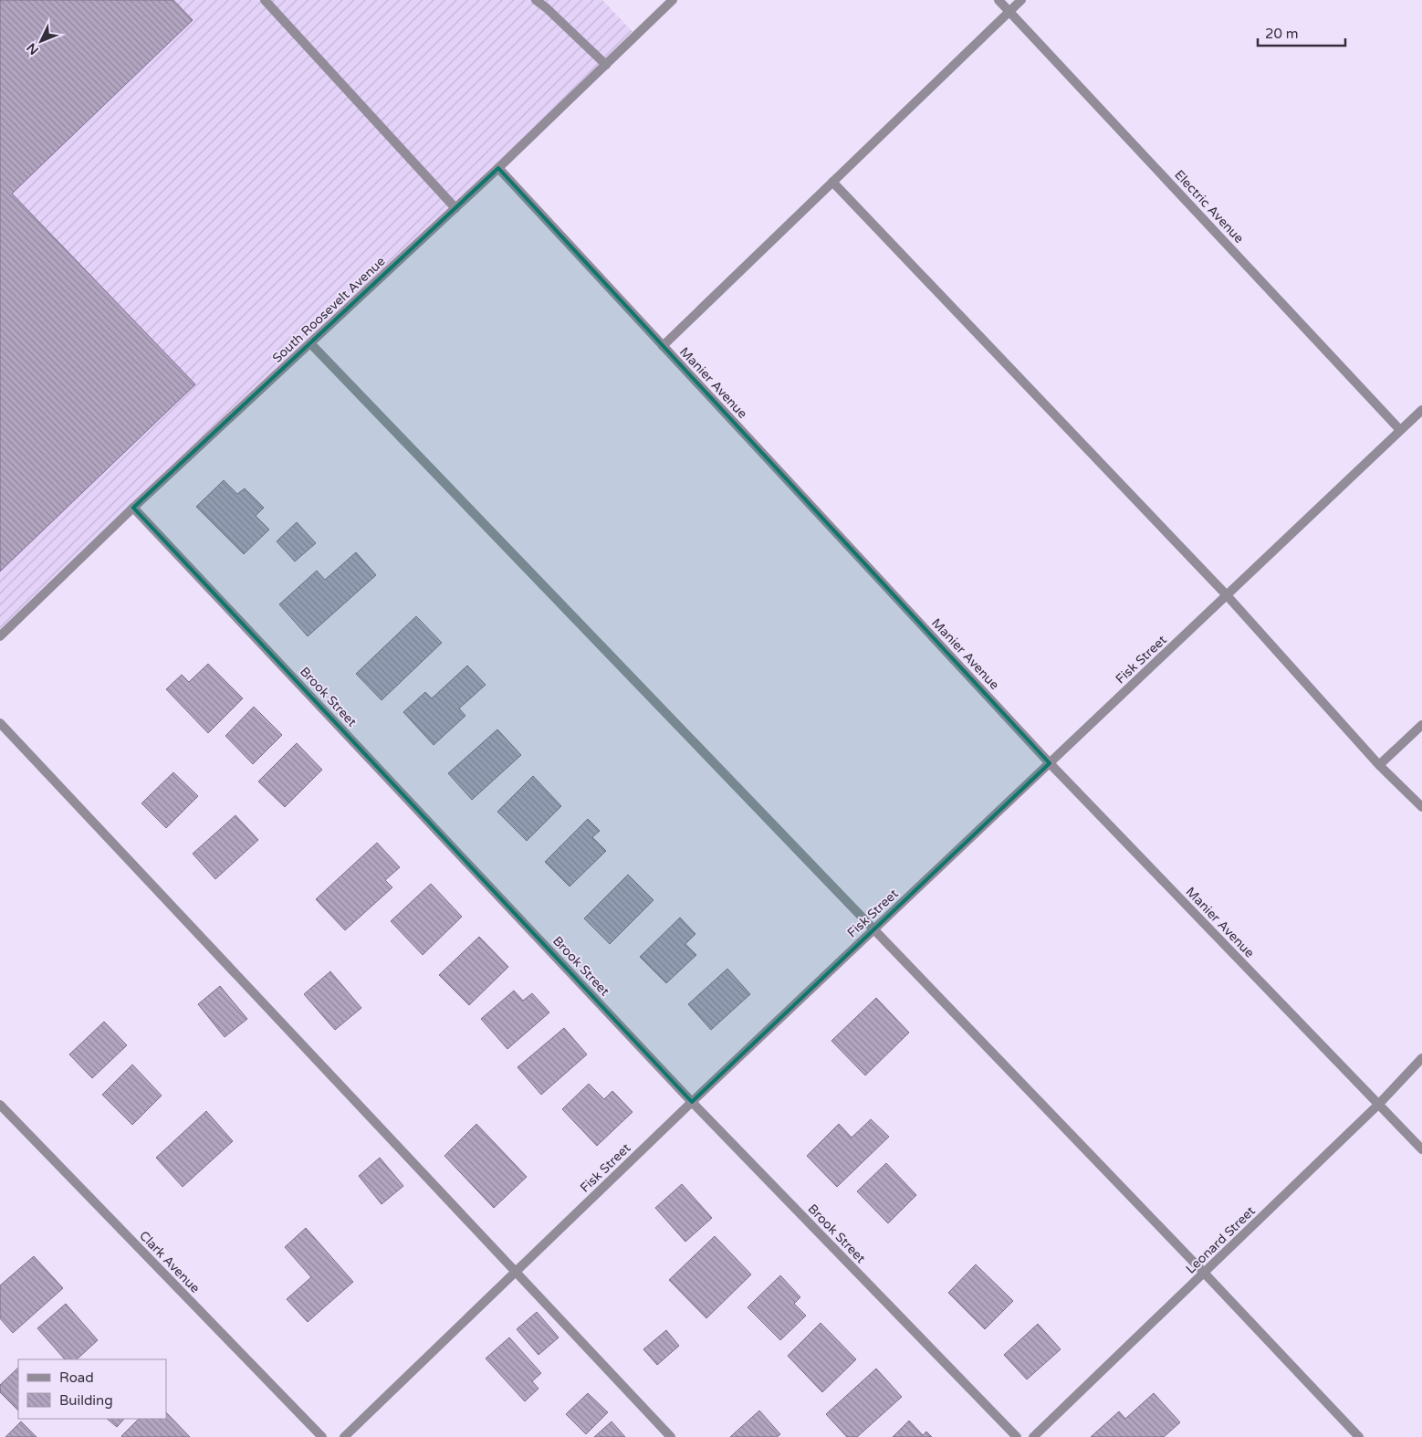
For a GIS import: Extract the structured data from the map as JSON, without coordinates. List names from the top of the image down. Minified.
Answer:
{"streets":{"street":["Electric Avenue","South Roosevelt Avenue","Manier Avenue","Fisk Street","Brook Street","Leonard Street","Clark Avenue"]},"crossings":[["Electric Avenue","Fisk Street"],["South Roosevelt Avenue","Manier Avenue"],["South Roosevelt Avenue","Brook Street"],["Manier Avenue","Fisk Street"],["Manier Avenue","Leonard Street"],["Fisk Street","Brook Street"]],"legend":["Road","Building"],"scale_bar":"20 m","north":"bottom left"}
